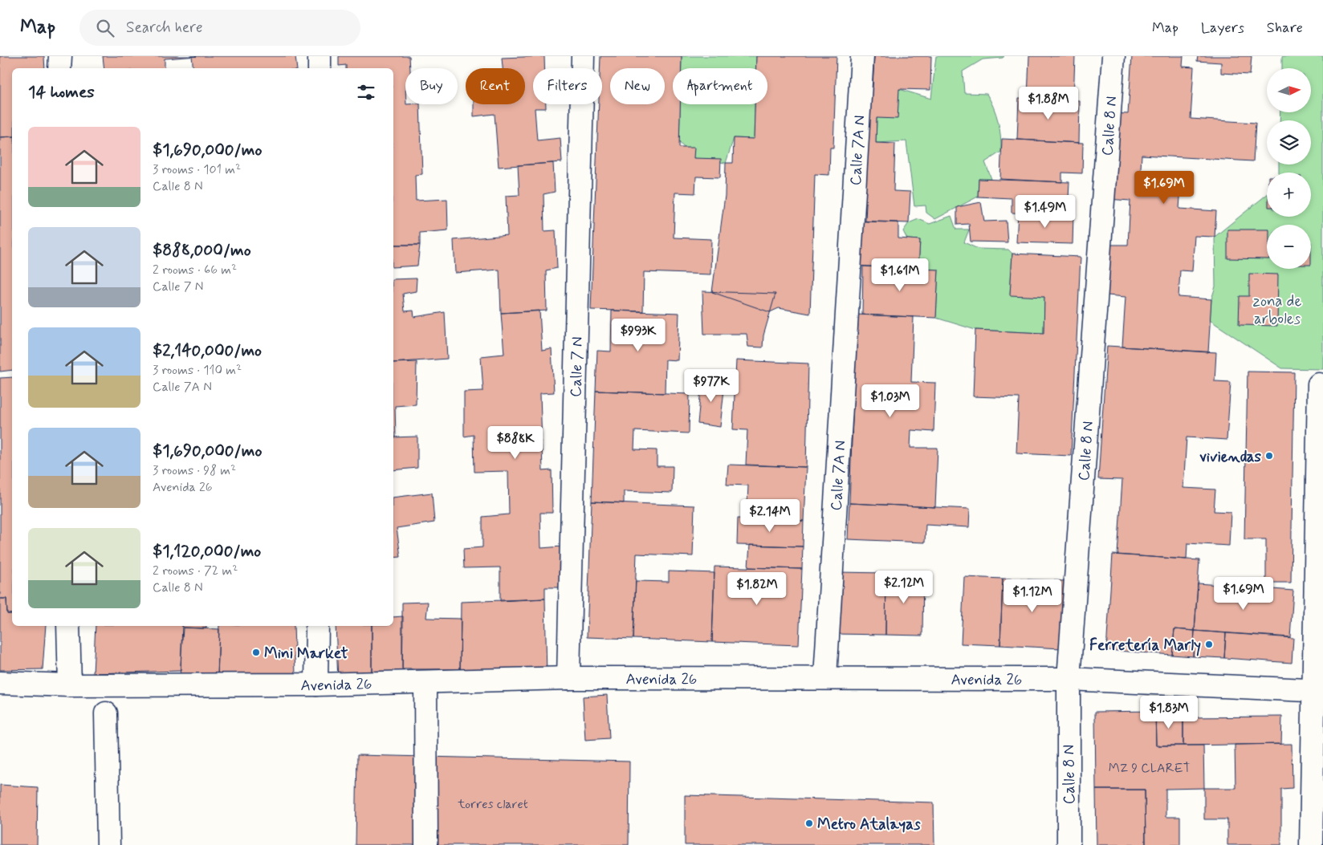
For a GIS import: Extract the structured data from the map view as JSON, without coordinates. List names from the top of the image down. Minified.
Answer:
{"streets":{"street":["Calle 8 N","Calle 7A N","Calle 7 N","Avenida 26"]},"crossings":[["Calle 8 N","Avenida 26"],["Calle 7A N","Avenida 26"],["Calle 7 N","Avenida 26"]],"parks":["zona de arboles"],"places":["viviendas","Ferretería Marly","Mini Market","Metro Atalayas"],"house_numbers":["MZ 9 CLARET","torres claret"],"north":"right","page":{"header":"Map","search":"Search here","nav":["Map","Layers","Share"],"map_buttons":["+","−"],"chip":["Buy","Rent","Filters","New","Apartment"],"heading":"14 homes","price":["$1.88M","$1.69M","$1.49M","$1.61M","$993K","$977K","$1.03M","$888K","$2.14M","$2.12M","$1.82M","$1.69M","$1.12M","$1.83M"],"list":[{"name":"$1,690,000/mo","note":"3 rooms · 101 m² · Calle 8 N"},{"name":"$888,000/mo","note":"2 rooms · 66 m² · Calle 7 N"},{"name":"$2,140,000/mo","note":"3 rooms · 110 m² · Calle 7A N"},{"name":"$1,690,000/mo","note":"3 rooms · 98 m² · Avenida 26"},{"name":"$1,120,000/mo","note":"2 rooms · 72 m² · Calle 8 N"}]}}
